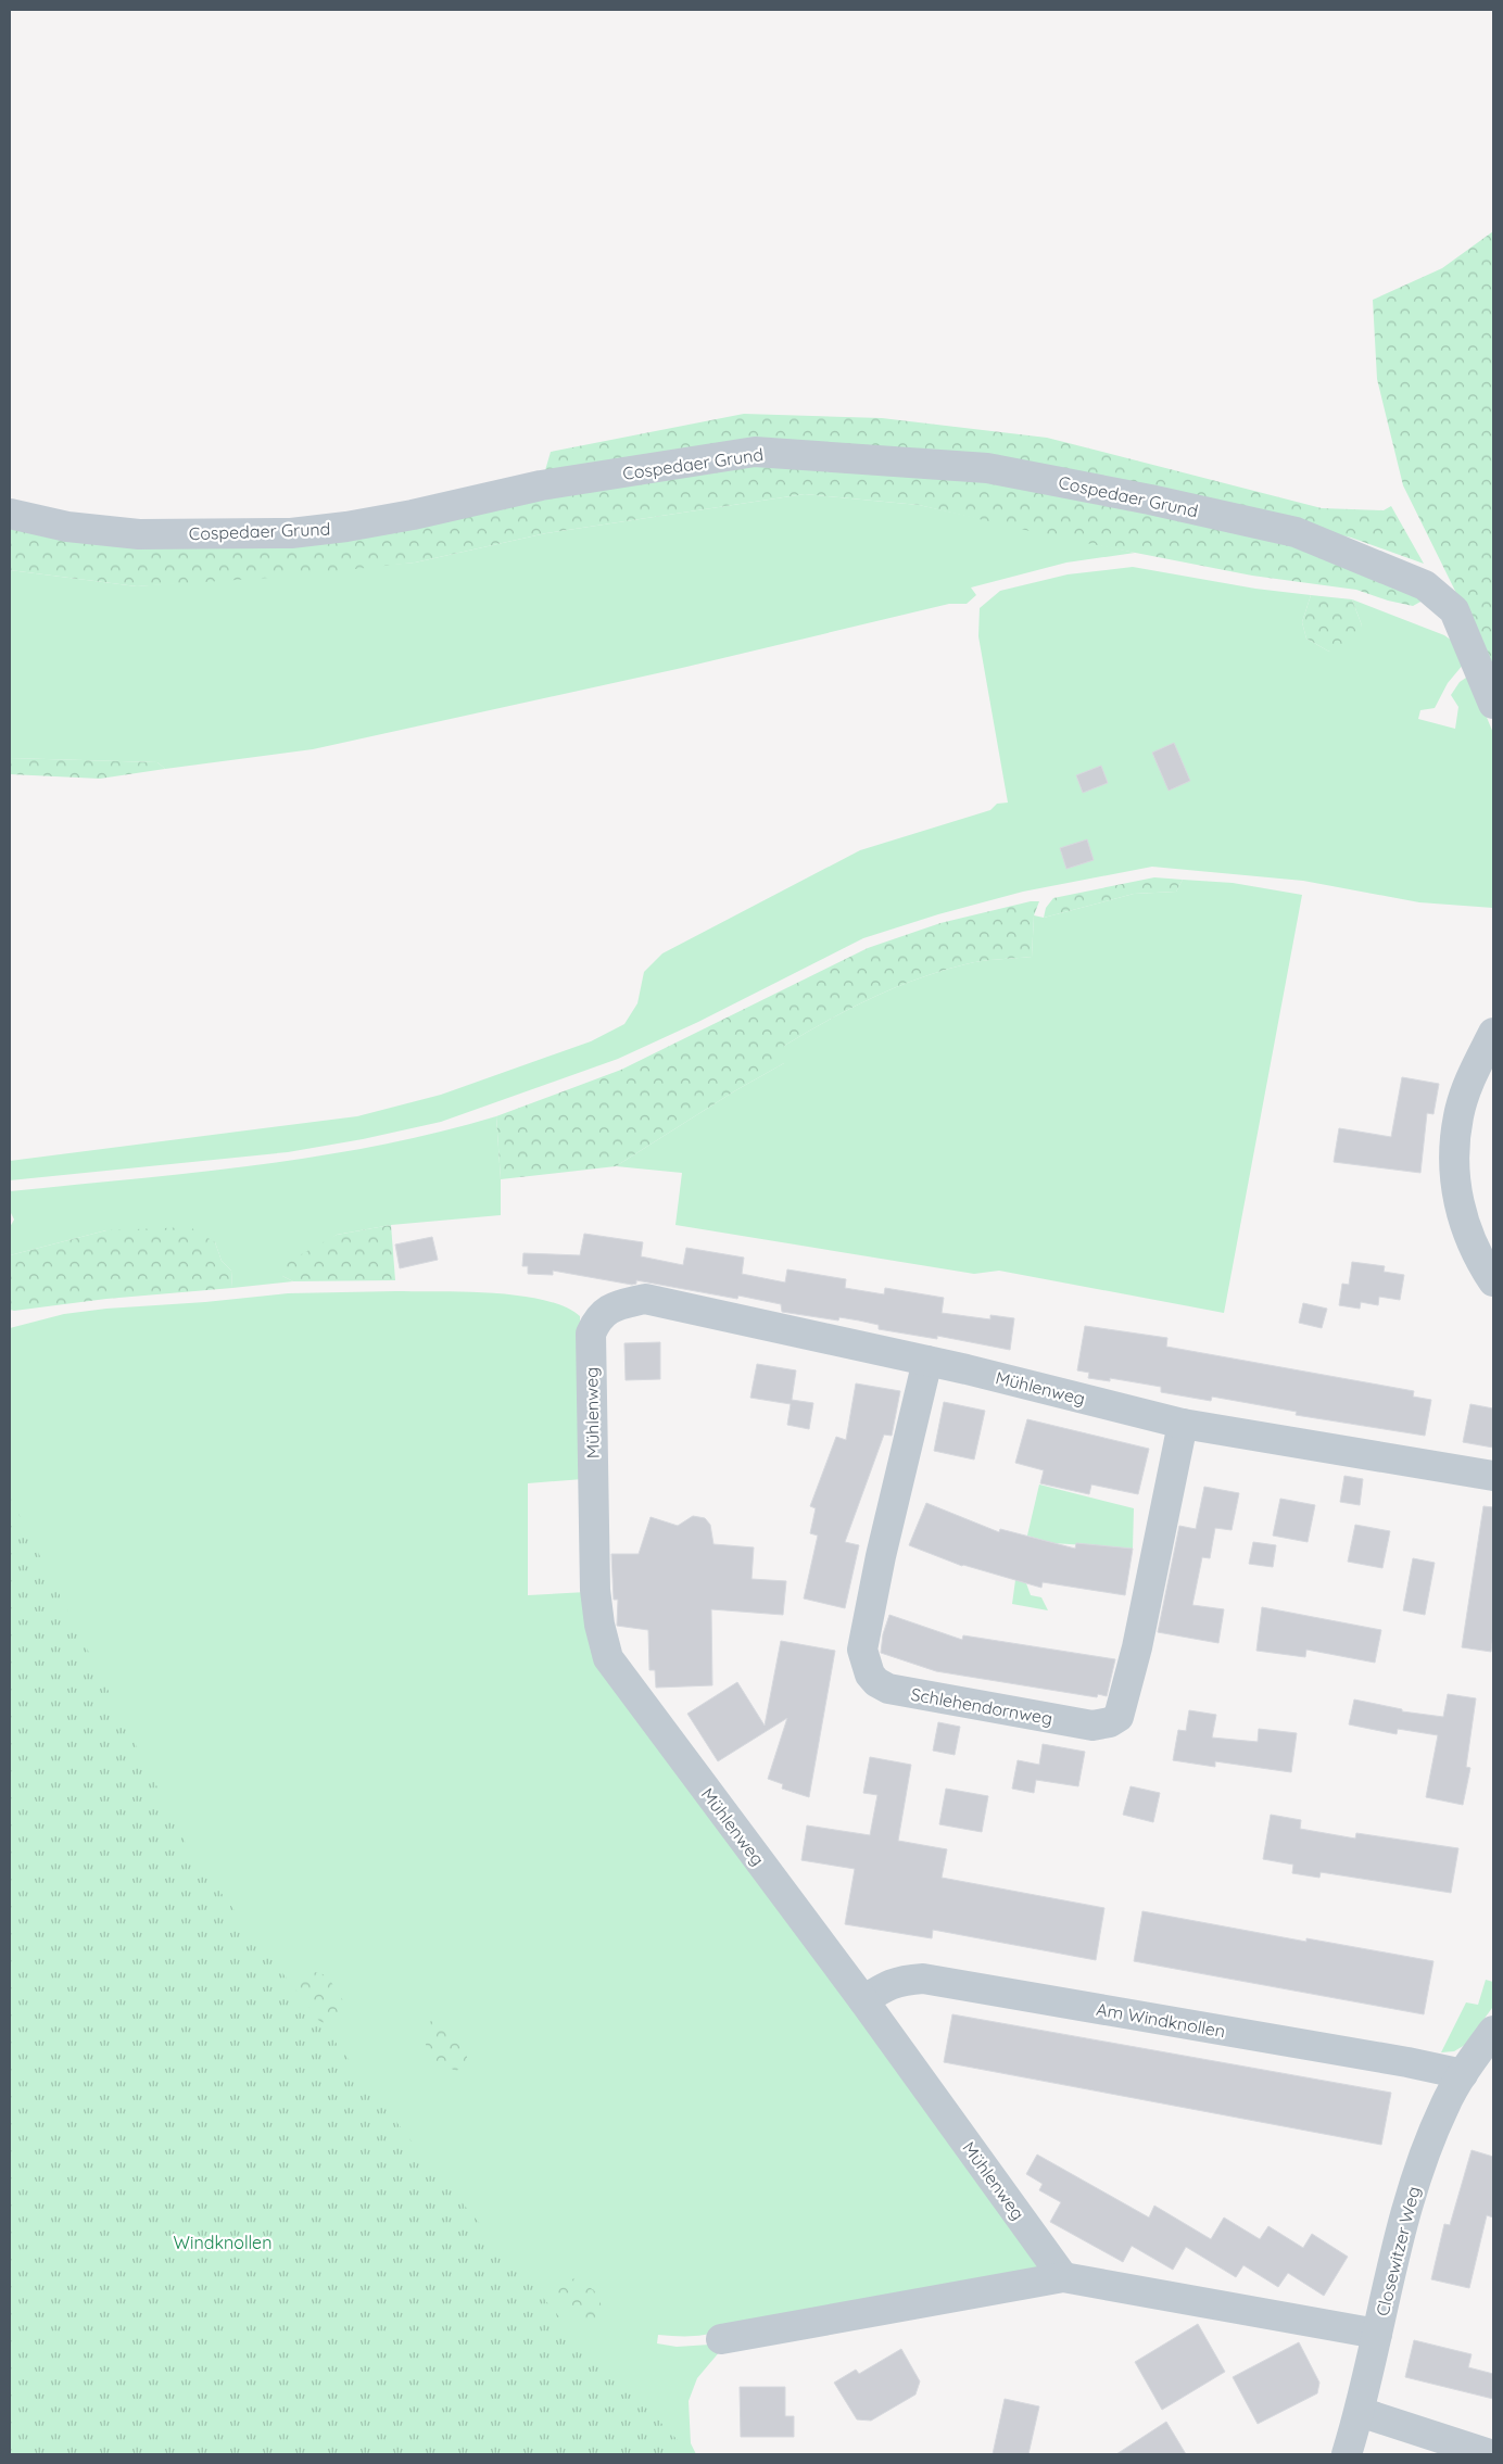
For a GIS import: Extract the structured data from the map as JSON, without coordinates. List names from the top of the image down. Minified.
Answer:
{"streets":{"street":["Cospedaer Grund","Mühlenweg","Schlehendornweg","Am Windknollen","Closewitzer Weg"]},"crossings":[["Mühlenweg","Schlehendornweg"],["Mühlenweg","Am Windknollen"],["Am Windknollen","Closewitzer Weg"]],"parks":["Windknollen"]}
